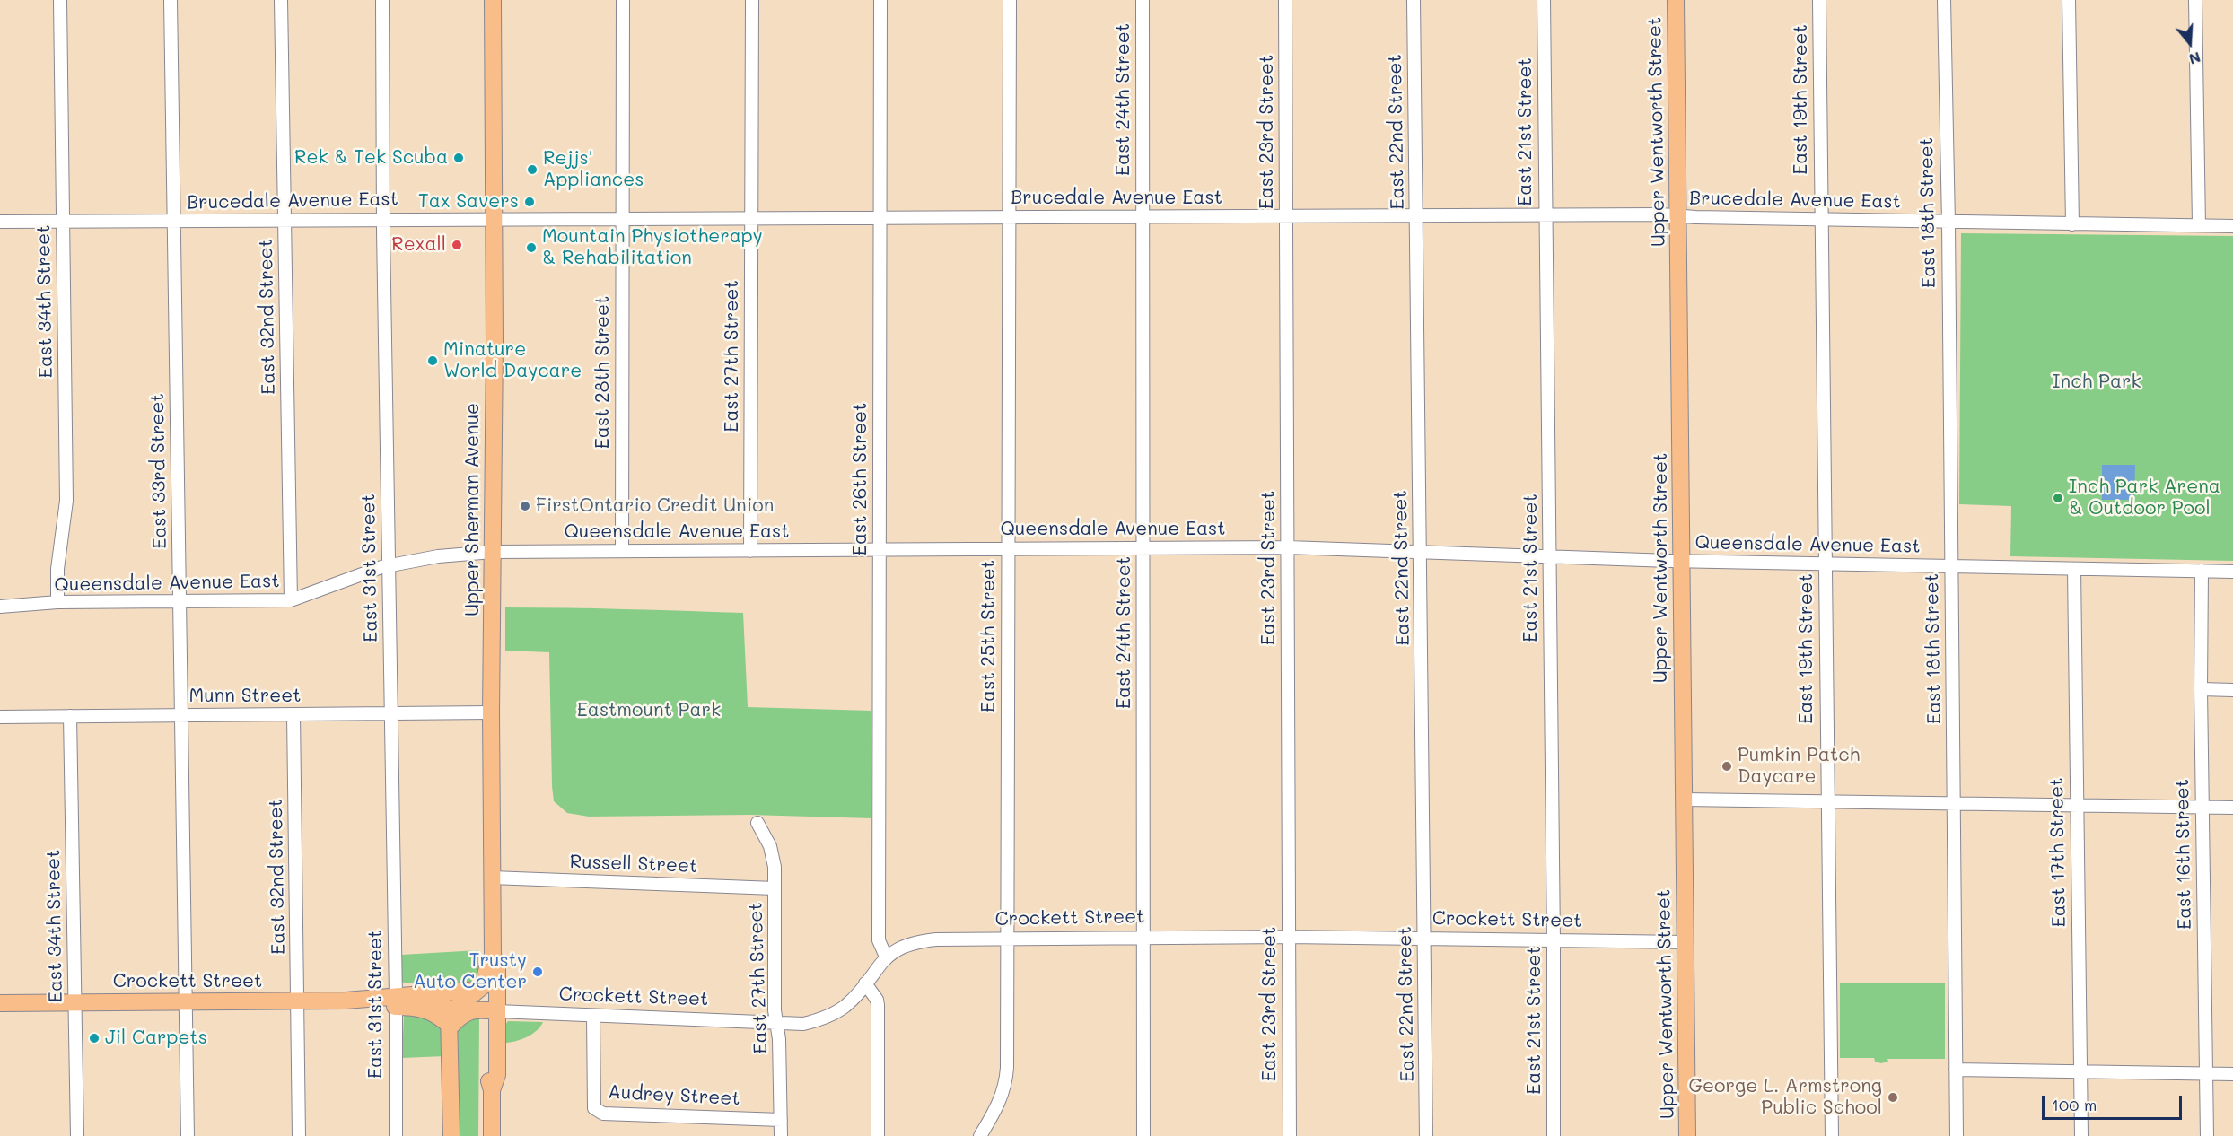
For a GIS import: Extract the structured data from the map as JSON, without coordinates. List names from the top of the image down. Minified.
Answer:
{"streets":{"main road":["Upper Wentworth Street","Upper Sherman Avenue","Crockett Street"],"street":["East 24th Street","East 19th Street","East 23rd Street","East 22nd Street","East 21st Street","Brucedale Avenue East","East 18th Street","East 34th Street","East 32nd Street","East 27th Street","East 28th Street","East 33rd Street","East 26th Street","Queensdale Avenue East","East 31st Street","East 25th Street","Munn Street","East 17th Street","East 16th Street","Russell Street","Audrey Street"]},"crossings":[["East 24th Street","Brucedale Avenue East"],["East 24th Street","Queensdale Avenue East"],["East 24th Street","Crockett Street"],["East 19th Street","Brucedale Avenue East"],["East 19th Street","Queensdale Avenue East"],["East 23rd Street","Brucedale Avenue East"],["East 23rd Street","Queensdale Avenue East"],["East 23rd Street","Crockett Street"],["East 22nd Street","Brucedale Avenue East"],["East 22nd Street","Queensdale Avenue East"],["East 22nd Street","Crockett Street"],["East 21st Street","Brucedale Avenue East"],["East 21st Street","Queensdale Avenue East"],["East 21st Street","Crockett Street"],["Upper Wentworth Street","Brucedale Avenue East"],["Upper Wentworth Street","Queensdale Avenue East"],["Upper Wentworth Street","Crockett Street"],["Brucedale Avenue East","East 18th Street"],["Brucedale Avenue East","East 34th Street"],["Brucedale Avenue East","East 32nd Street"],["Brucedale Avenue East","East 27th Street"],["Brucedale Avenue East","East 28th Street"],["Brucedale Avenue East","East 33rd Street"],["Brucedale Avenue East","East 26th Street"],["Brucedale Avenue East","Upper Sherman Avenue"],["Brucedale Avenue East","East 31st Street"],["Brucedale Avenue East","East 25th Street"],["East 18th Street","Queensdale Avenue East"],["East 34th Street","Queensdale Avenue East"],["East 34th Street","Munn Street"],["East 34th Street","Crockett Street"],["East 32nd Street","Queensdale Avenue East"],["East 32nd Street","Munn Street"],["East 32nd Street","Crockett Street"],["East 27th Street","Queensdale Avenue East"],["East 27th Street","Russell Street"],["East 27th Street","Crockett Street"],["East 27th Street","Audrey Street"],["East 28th Street","Queensdale Avenue East"],["East 33rd Street","Queensdale Avenue East"],["East 33rd Street","Munn Street"],["East 33rd Street","Crockett Street"],["East 26th Street","Queensdale Avenue East"],["East 26th Street","Crockett Street"],["Upper Sherman Avenue","Queensdale Avenue East"],["Upper Sherman Avenue","Munn Street"],["Upper Sherman Avenue","Russell Street"],["Upper Sherman Avenue","Crockett Street"],["Queensdale Avenue East","East 31st Street"],["Queensdale Avenue East","East 25th Street"],["Queensdale Avenue East","East 17th Street"],["Queensdale Avenue East","East 16th Street"],["East 31st Street","Munn Street"],["East 31st Street","Crockett Street"],["East 25th Street","Crockett Street"],["Crockett Street","Audrey Street"]],"parks":["Inch Park","Eastmount Park"],"places":["Rek & Tek Scuba","Rejjs' Appliances","Tax Savers","Rexall","Mountain Physiotherapy & Rehabilitation","Minature World Daycare","Inch Park Arena & Outdoor Pool","FirstOntario Credit Union","Pumkin Patch Daycare","Trusty Auto Center","Jil Carpets","George L. Armstrong Public School"],"scale_bar":"100 m","north":"bottom"}
